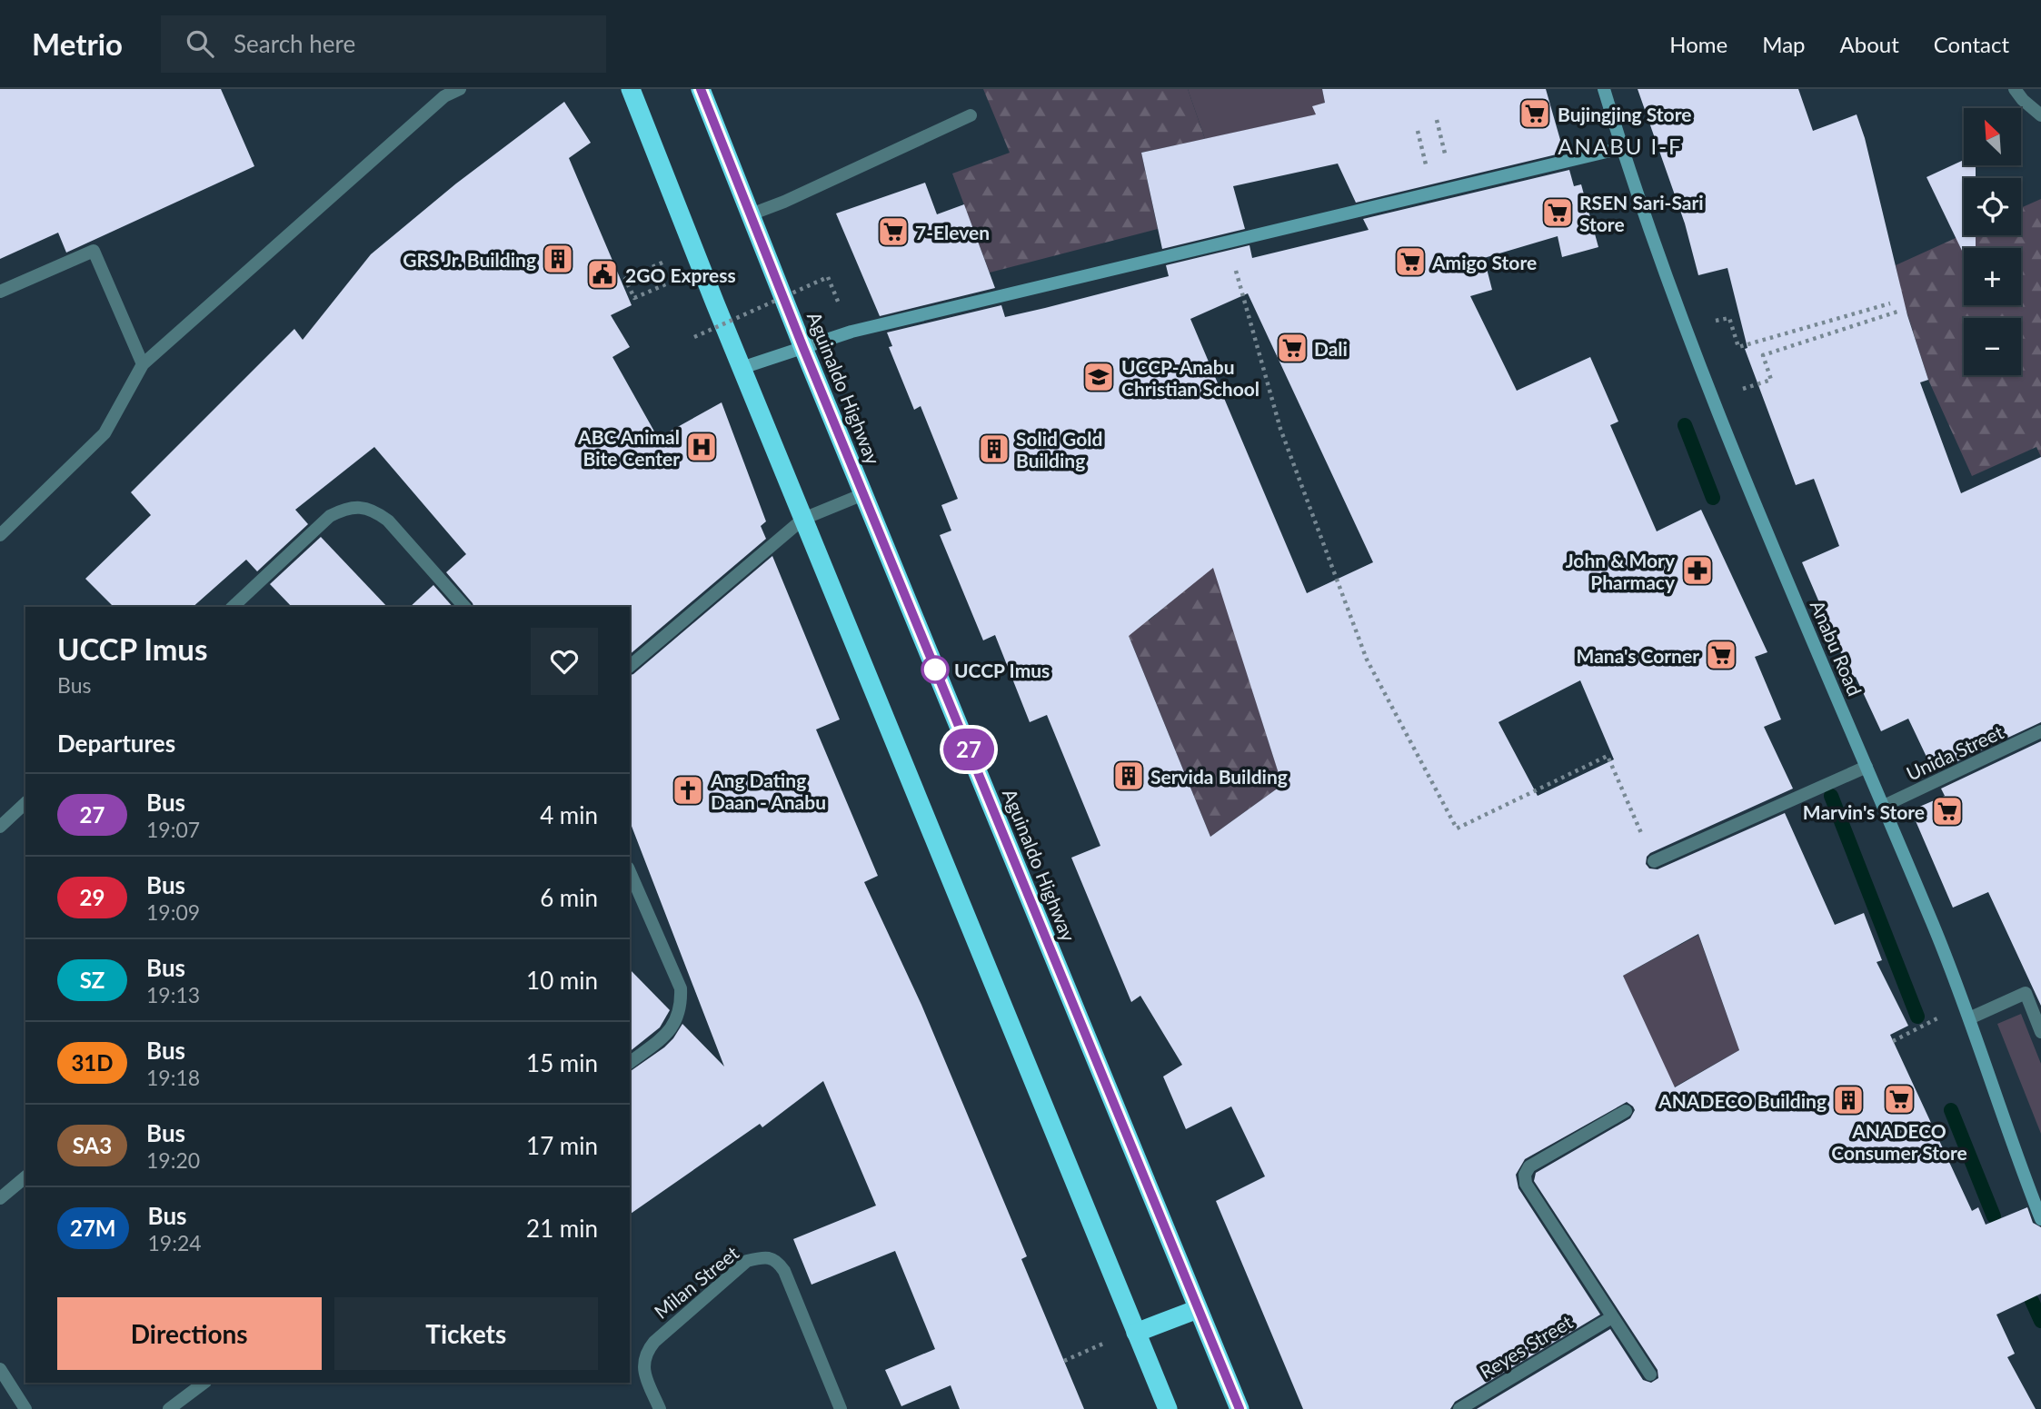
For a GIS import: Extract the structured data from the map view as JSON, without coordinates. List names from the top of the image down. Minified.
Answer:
{"streets":{"highway":["Aguinaldo Highway"],"street":["Anabu Road","Unida Street","Milan Street","Reyes Street"]},"crossings":[["Anabu Road","Unida Street"]],"districts":["ANABU I-F"],"places":{"supermarket":["Bujingjing Store","RSEN Sari-Sari Store","7-Eleven","Amigo Store","Dali","Mana's Corner","Marvin's Store","ANADECO Consumer Store"],"building":["GRS Jr. Building","Solid Gold Building","Servida Building","ANADECO Building"],"public building":["2GO Express"],"school or university":["UCCP-Anabu Christian School"],"hospital":["ABC Animal Bite Center"],"pharmacy":["John & Mory Pharmacy"],"other":["UCCP Imus"],"church":["Ang Dating Daan - Anabu"]},"lines":["bus line 27"],"north":"top left","page":{"header":"Metrio","search":"Search here","nav":["Home","Map","About","Contact"],"on_map":"27","map_buttons":["+","−"],"heading":[["UCCP Imus","Bus"],"Departures"],"list":[{"mark":"27","name":"Bus","note":"19:07","value":"4 min"},{"mark":"29","name":"Bus","note":"19:09","value":"6 min"},{"mark":"SZ","name":"Bus","note":"19:13","value":"10 min"},{"mark":"31D","name":"Bus","note":"19:18","value":"15 min"},{"mark":"SA3","name":"Bus","note":"19:20","value":"17 min"},{"mark":"27M","name":"Bus","note":"19:24","value":"21 min"}],"buttons":["Directions","Tickets"]}}
